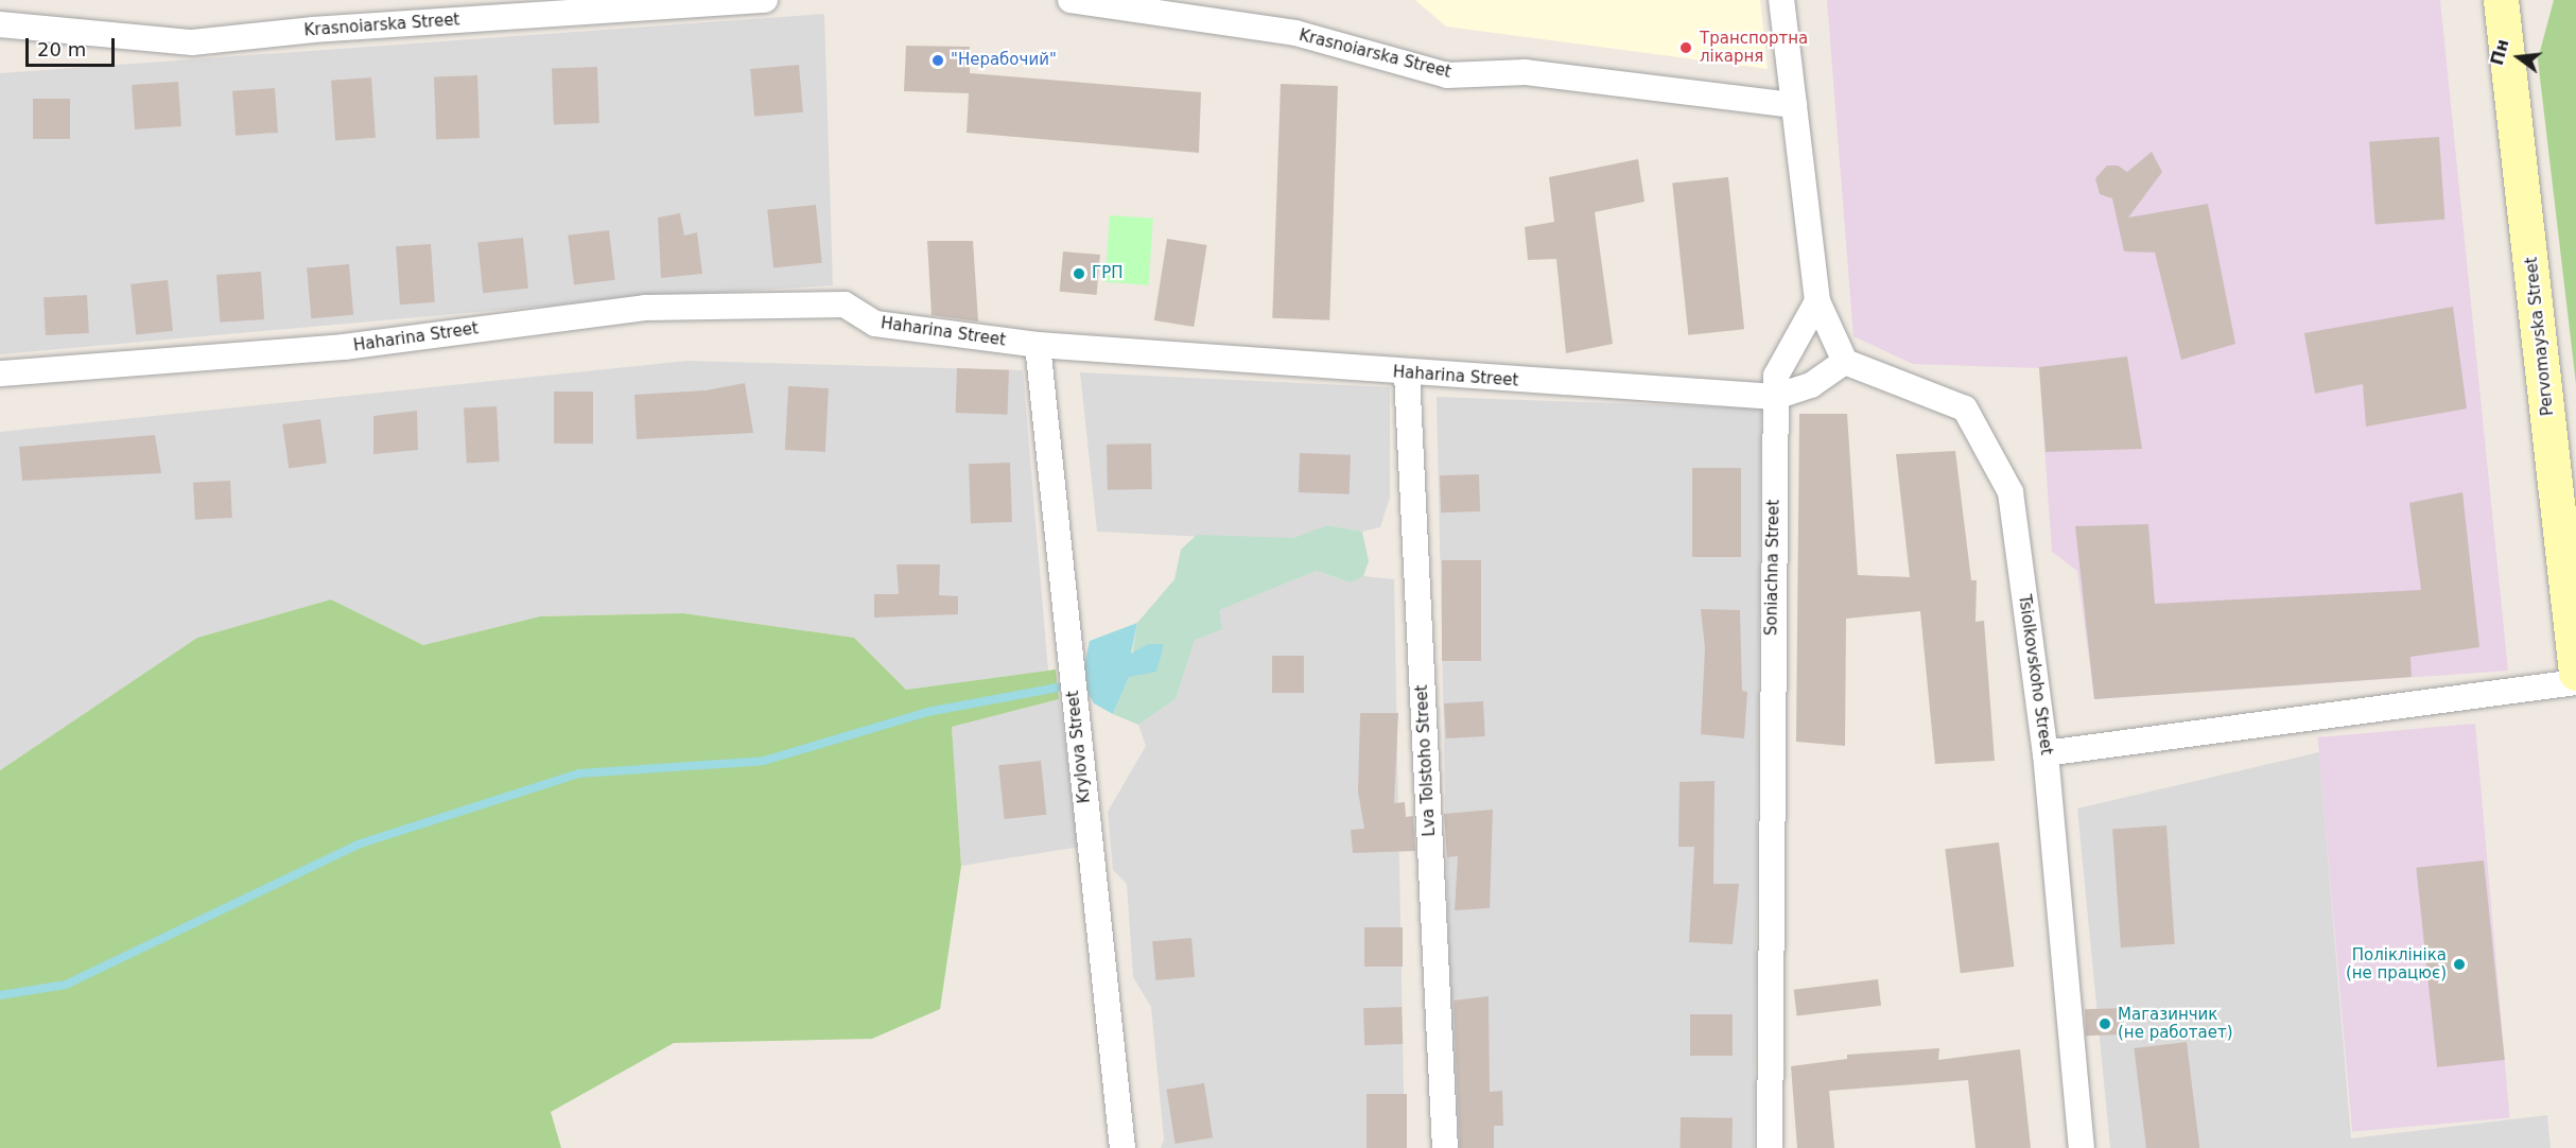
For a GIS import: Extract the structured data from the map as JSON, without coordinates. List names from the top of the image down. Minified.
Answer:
{"streets":{"street":["Krasnoiarska Street","Haharina Street","Pervomayska Street","Soniachna Street","Tsiolkovskoho Street","Krylova Street","Lva Tolstoho Street"]},"crossings":[["Haharina Street","Soniachna Street"],["Haharina Street","Tsiolkovskoho Street"],["Haharina Street","Krylova Street"],["Haharina Street","Lva Tolstoho Street"]],"places":["Транспортна лікарня","\"Нерабочий\"","ГРП","Поліклініка (не працює)","Магазинчик (не работает)"],"scale_bar":"20 m","north":"left"}
